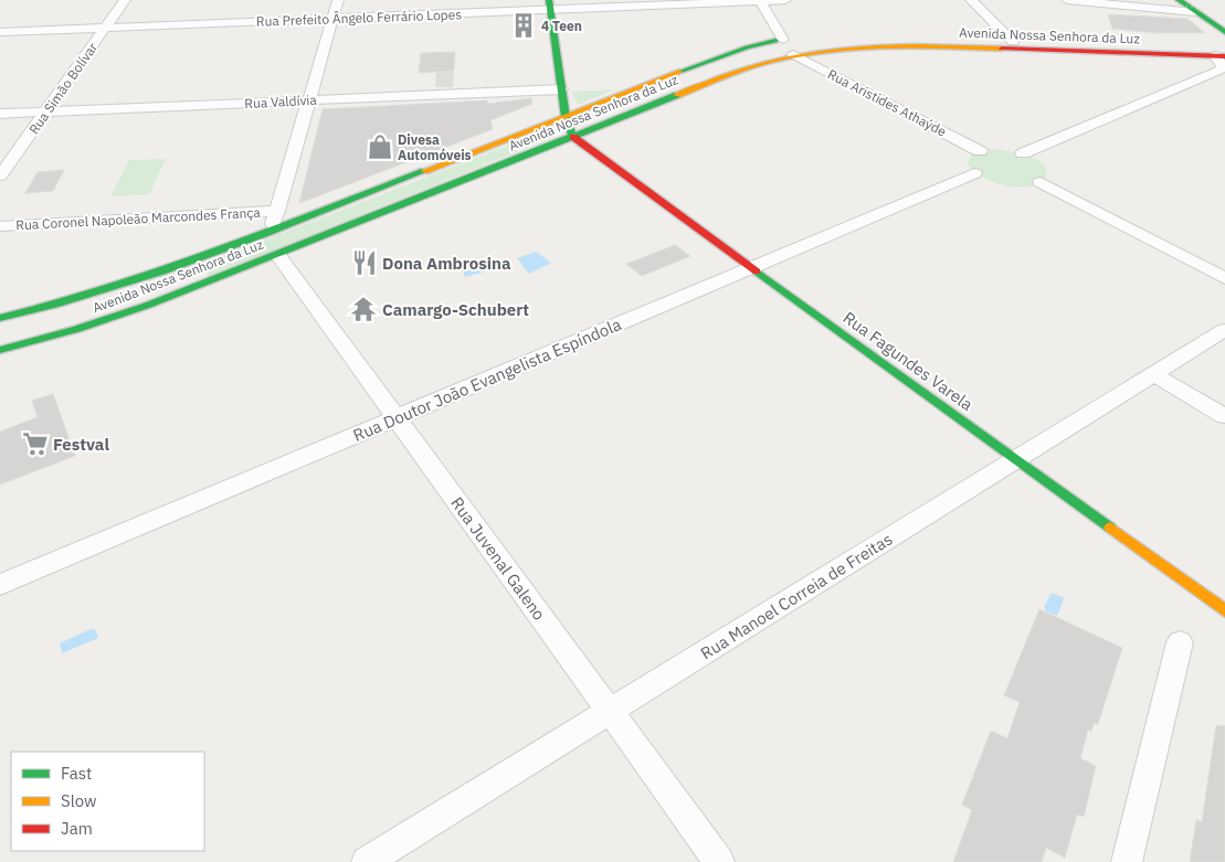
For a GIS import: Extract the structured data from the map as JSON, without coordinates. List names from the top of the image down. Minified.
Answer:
{"streets":{"main road":["Avenida Nossa Senhora da Luz","Rua Fagundes Varela"],"street":["Rua Prefeito Ângelo Ferrário Lopes","Rua Simão Bolívar","Rua Valdívia","Rua Aristides Athaýde","Rua Coronel Napoleão Marcondes França","Rua Doutor João Evangelista Espíndola","Rua Juvenal Galeno","Rua Manoel Correia de Freitas"]},"crossings":[["Rua Prefeito Ângelo Ferrário Lopes","Rua Simão Bolívar"],["Avenida Nossa Senhora da Luz","Rua Aristides Athaýde"],["Avenida Nossa Senhora da Luz","Rua Fagundes Varela"],["Avenida Nossa Senhora da Luz","Rua Juvenal Galeno"],["Rua Simão Bolívar","Rua Valdívia"],["Rua Fagundes Varela","Rua Doutor João Evangelista Espíndola"],["Rua Fagundes Varela","Rua Manoel Correia de Freitas"],["Rua Doutor João Evangelista Espíndola","Rua Juvenal Galeno"],["Rua Juvenal Galeno","Rua Manoel Correia de Freitas"]],"places":{"building":["4 Teen"],"shop":["Divesa Automóveis"],"restaurant":["Dona Ambrosina"],"temple":["Camargo-Schubert"],"supermarket":["Festval"]},"legend":["Fast","Slow","Jam"]}
